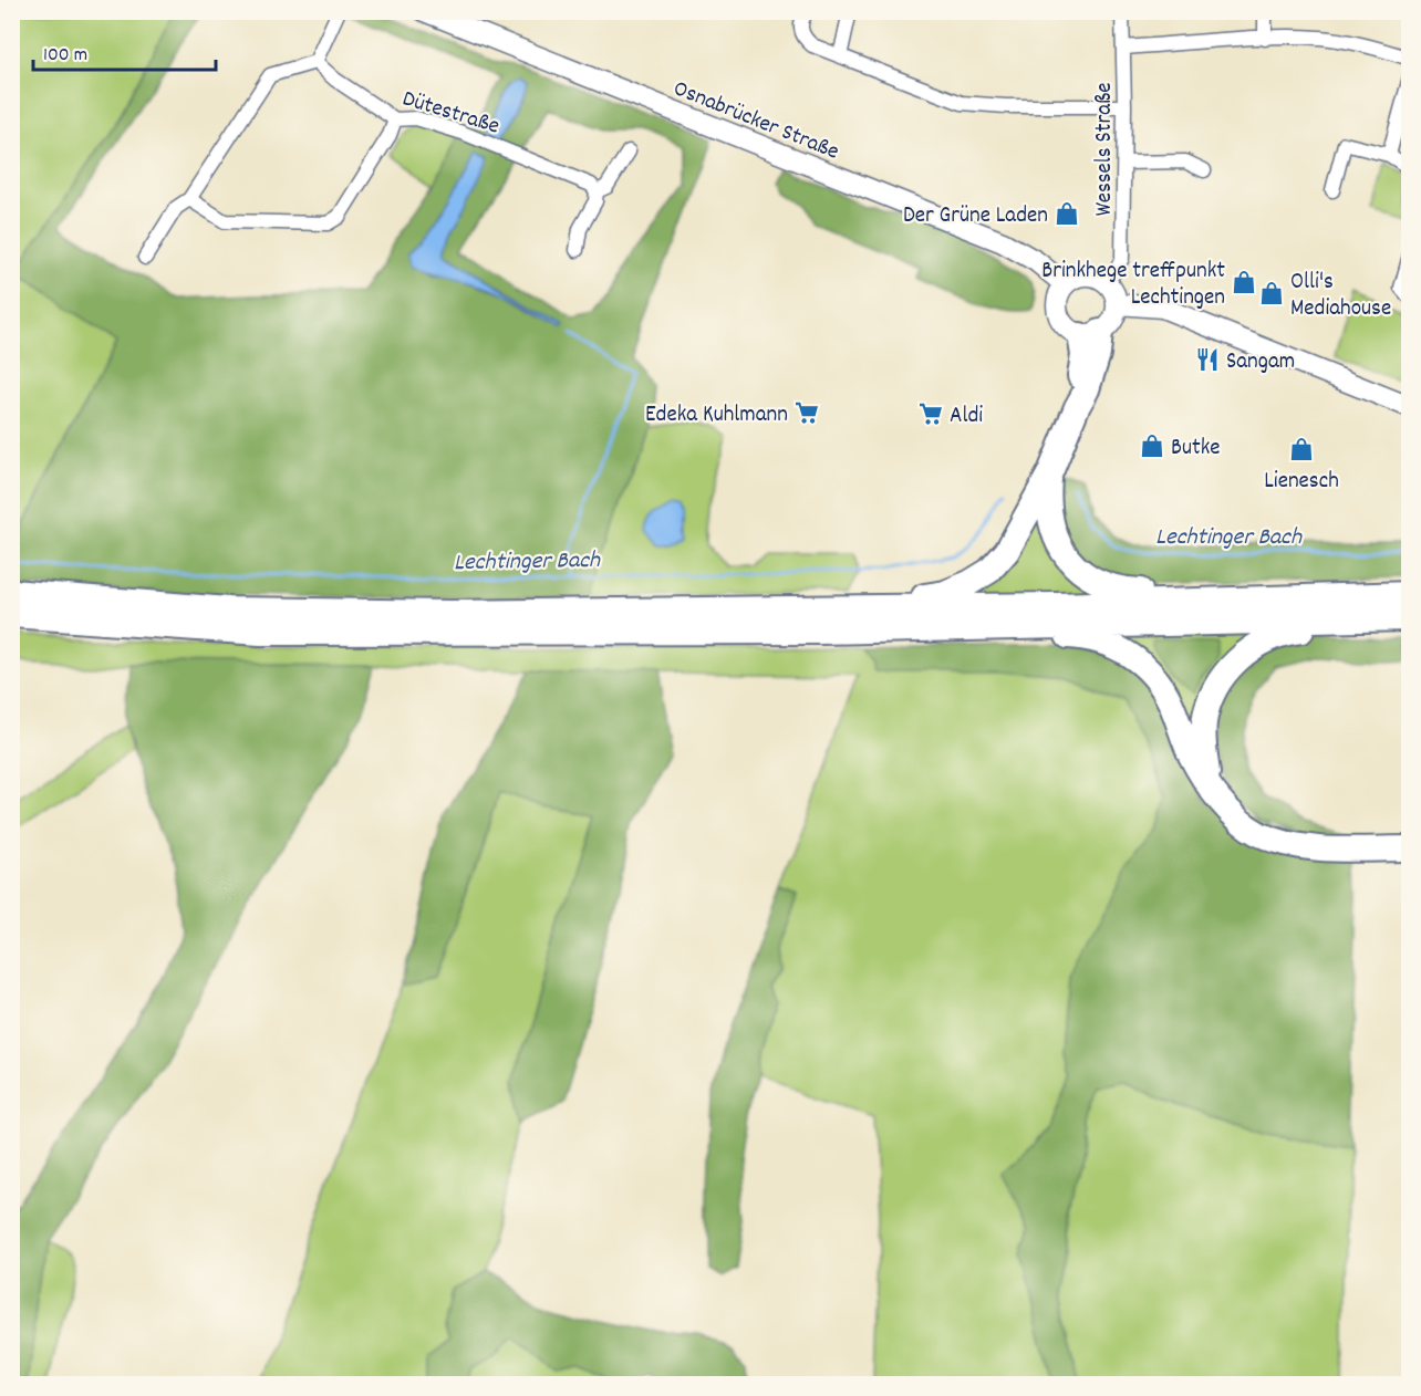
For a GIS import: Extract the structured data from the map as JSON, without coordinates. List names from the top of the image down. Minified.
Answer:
{"streets":{"street":["Dütestraße","Osnabrücker Straße","Wessels Straße"]},"crossings":[["Osnabrücker Straße","Wessels Straße"]],"water":["Lechtinger Bach"],"places":{"shop":["Der Grüne Laden","Brinkhege treffpunkt Lechtingen","Olli's Mediahouse","Butke","Lienesch"],"restaurant":["Sangam"],"supermarket":["Edeka Kuhlmann","Aldi"]},"scale_bar":"100 m"}
